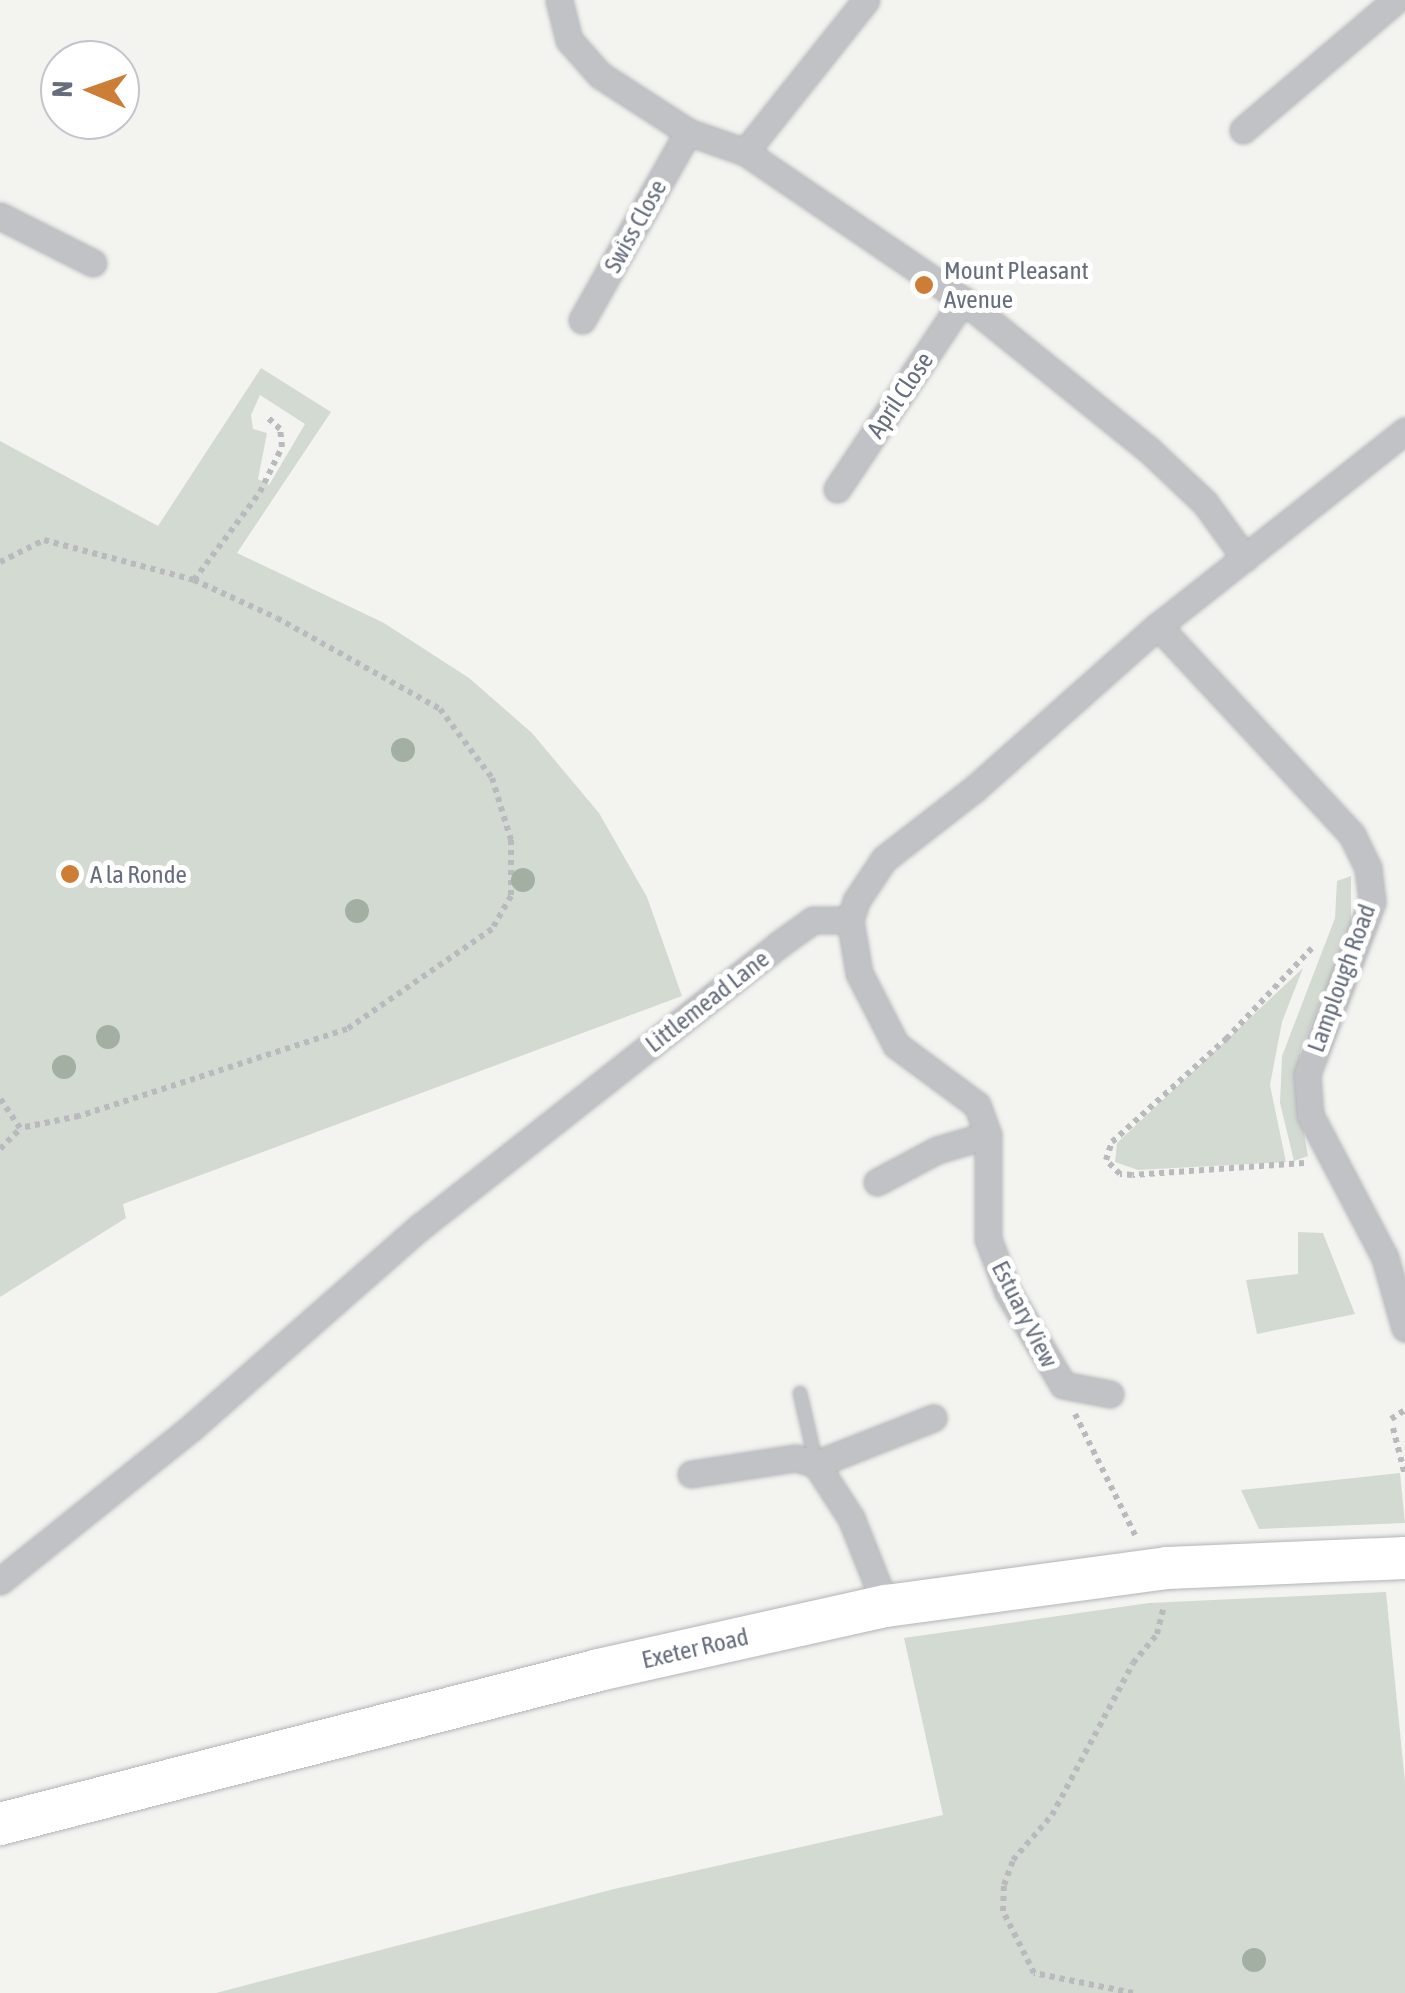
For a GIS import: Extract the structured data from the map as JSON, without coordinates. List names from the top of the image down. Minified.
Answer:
{"streets":{"highway":["Exeter Road"],"street":["Swiss Close","April Close","Lamplough Road","Littlemead Lane","Estuary View"]},"places":["Mount Pleasant Avenue","A la Ronde"],"north":"left"}
